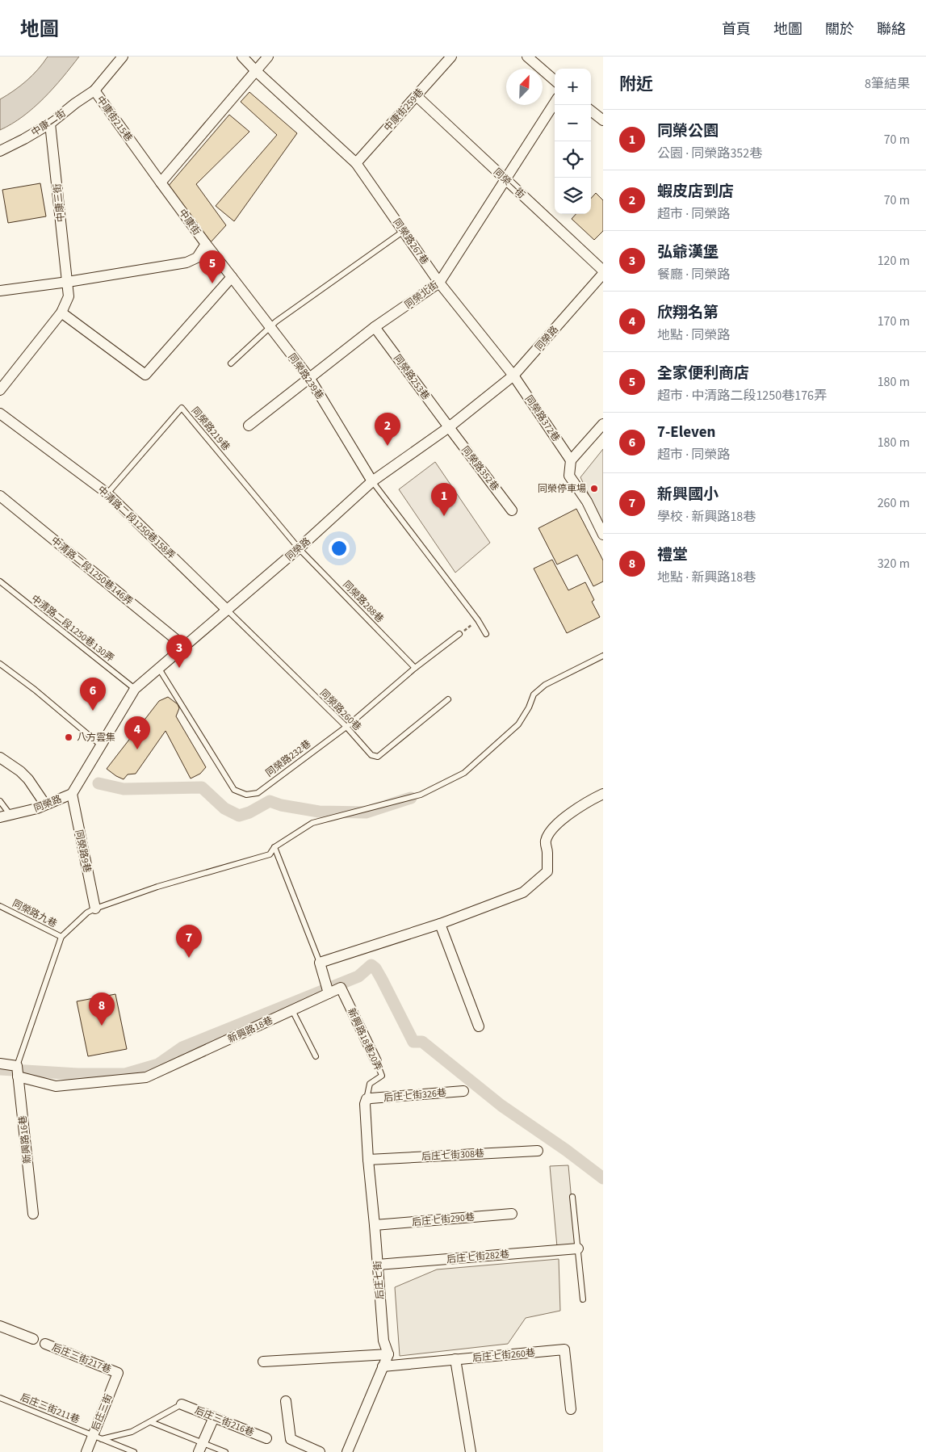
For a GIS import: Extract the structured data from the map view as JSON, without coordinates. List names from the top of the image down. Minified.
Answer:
{"streets":{"street":["中康街259巷","中康街215巷","中康二街","同榮一街","中康三街","中康街","同榮路267巷","同榮北街","同榮路","同榮路239巷","同榮路253巷","同榮路372巷","同榮路352巷","中清路二段1250巷158弄","中清路二段1250巷146弄","同榮路9巷","新興路18巷","新興路18巷20弄","后庄七街326巷","新興路16巷","后庄七街308巷","后庄七街290巷","后庄七街282巷","后庄七街","后庄七街260巷","后庄三街217巷","后庄三街","后庄三街216巷"],"lane":["同榮路219巷","同榮路288巷","中清路二段1250巷130弄","同榮路260巷","同榮路232巷","同榮路九巷","后庄三街211巷"]},"crossings":[["中康街259巷","同榮一街"],["中康街259巷","同榮路267巷"],["中康街215巷","中康二街"],["中康街215巷","中康街"],["中康二街","中康三街"],["同榮一街","同榮北街"],["中康三街","中康街"],["中康街","同榮路239巷"],["同榮路267巷","同榮北街"],["同榮路267巷","同榮路"],["同榮路267巷","同榮路372巷"],["同榮北街","同榮路239巷"],["同榮北街","同榮路253巷"],["同榮路","同榮路239巷"],["同榮路","同榮路253巷"],["同榮路","同榮路372巷"],["同榮路","同榮路219巷"],["同榮路","同榮路352巷"],["同榮路","中清路二段1250巷158弄"],["同榮路","中清路二段1250巷146弄"],["同榮路","同榮路288巷"],["同榮路","中清路二段1250巷130弄"],["同榮路","同榮路260巷"],["同榮路","同榮路232巷"],["同榮路","同榮路9巷"],["同榮路253巷","同榮路352巷"],["同榮路219巷","中清路二段1250巷158弄"],["同榮路219巷","同榮路288巷"],["中清路二段1250巷158弄","同榮路260巷"],["同榮路288巷","同榮路232巷"],["同榮路260巷","同榮路232巷"],["新興路18巷","新興路18巷20弄"],["新興路18巷","新興路16巷"],["新興路18巷20弄","后庄七街326巷"],["新興路18巷20弄","后庄七街"],["后庄七街326巷","后庄七街"],["后庄七街308巷","后庄七街"],["后庄七街290巷","后庄七街"],["后庄七街282巷","后庄七街"],["后庄三街217巷","后庄三街"],["后庄三街211巷","后庄三街"]],"places":["同榮停車場","八方雲集"],"north":"top right","page":{"header":"地圖","nav":["首頁","地圖","關於","聯絡"],"heading":["附近","8筆結果"],"map_buttons":["+","−"],"list":[{"mark":"1","name":"同榮公園","note":"公園 · 同榮路352巷","value":"70 m"},{"mark":"2","name":"蝦皮店到店","note":"超市 · 同榮路","value":"70 m"},{"mark":"3","name":"弘爺漢堡","note":"餐廳 · 同榮路","value":"120 m"},{"mark":"4","name":"欣翔名第","note":"地點 · 同榮路","value":"170 m"},{"mark":"5","name":"全家便利商店","note":"超市 · 中清路二段1250巷176弄","value":"180 m"},{"mark":"6","name":"7-Eleven","note":"超市 · 同榮路","value":"180 m"},{"mark":"7","name":"新興國小","note":"學校 · 新興路18巷","value":"260 m"},{"mark":"8","name":"禮堂","note":"地點 · 新興路18巷","value":"320 m"}],"pins":["5","2","1","3","6","4","7","8"]}}
